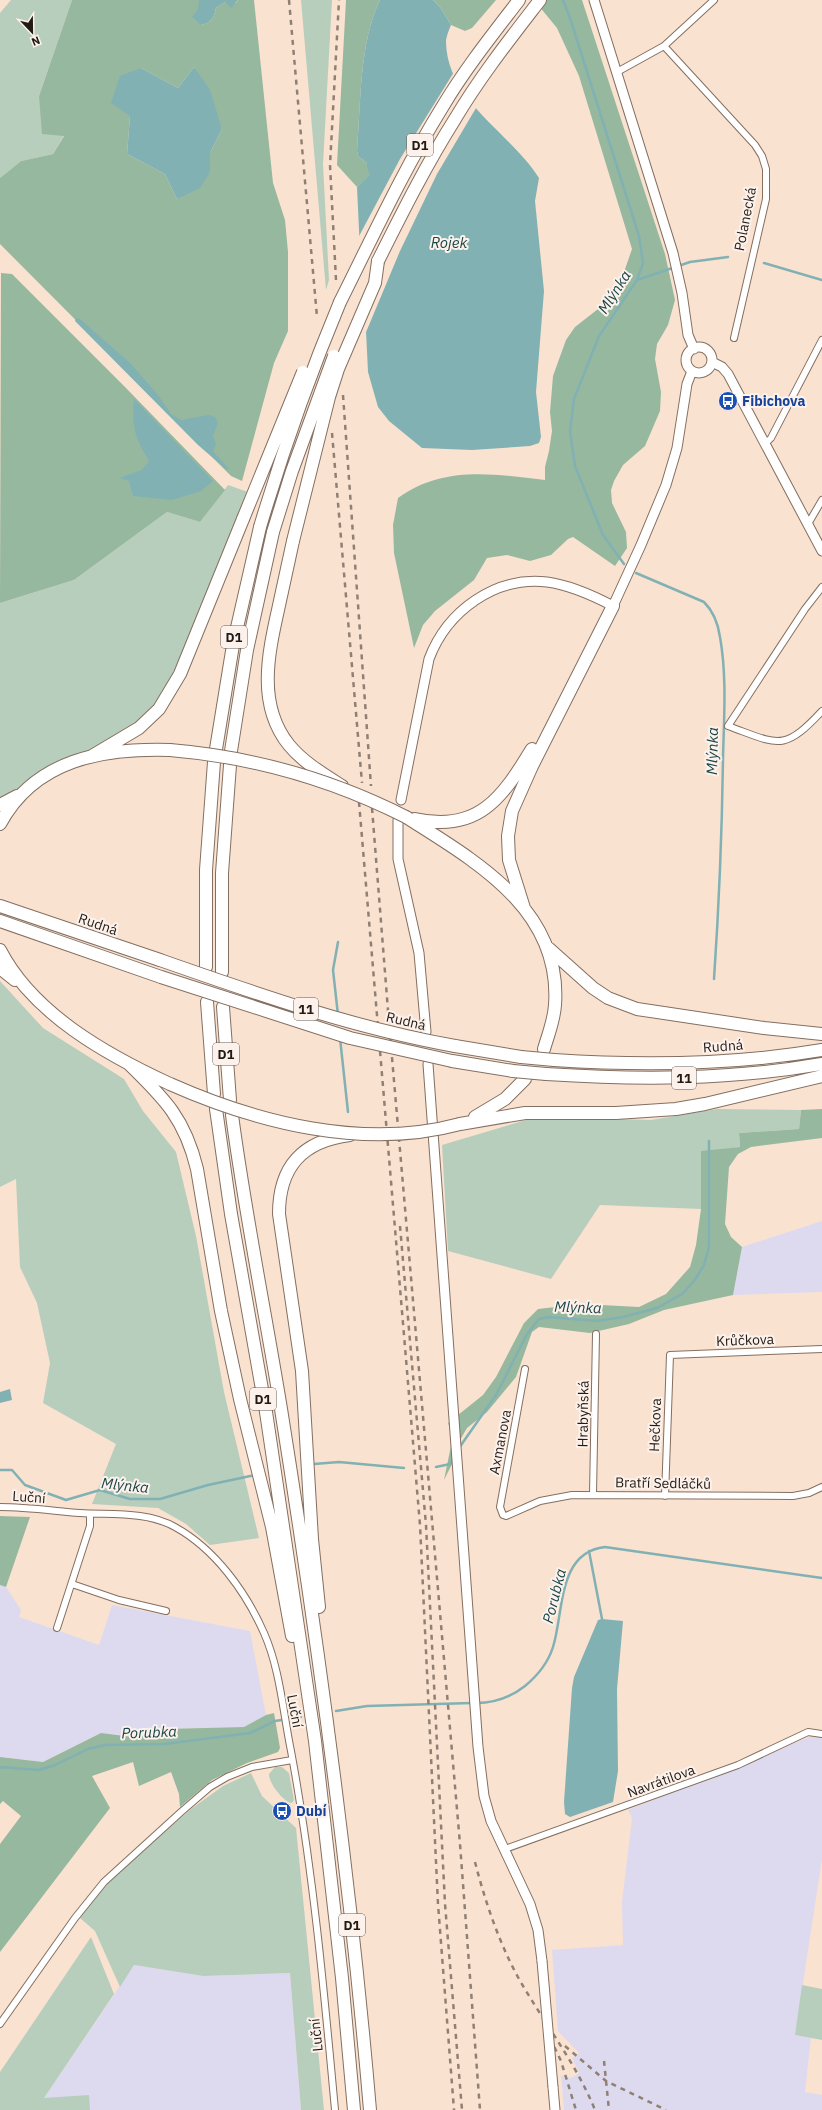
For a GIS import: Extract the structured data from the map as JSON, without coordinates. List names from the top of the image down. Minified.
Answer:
{"streets":{"highway":["D1","Rudná","11"],"street":["Polanecká","Krůčkova","Hrabyňská","Hečkova","Axmanova","Bratří Sedláčků","Luční","Navrátilova"]},"crossings":[["Krůčkova","Hečkova"],["Hrabyňská","Bratří Sedláčků"],["Hečkova","Bratří Sedláčků"],["Axmanova","Bratří Sedláčků"]],"water":["Rojek","Mlýnka","Porubka"],"places":{"bus stop":["Fibichova","Dubí"]},"north":"bottom"}
